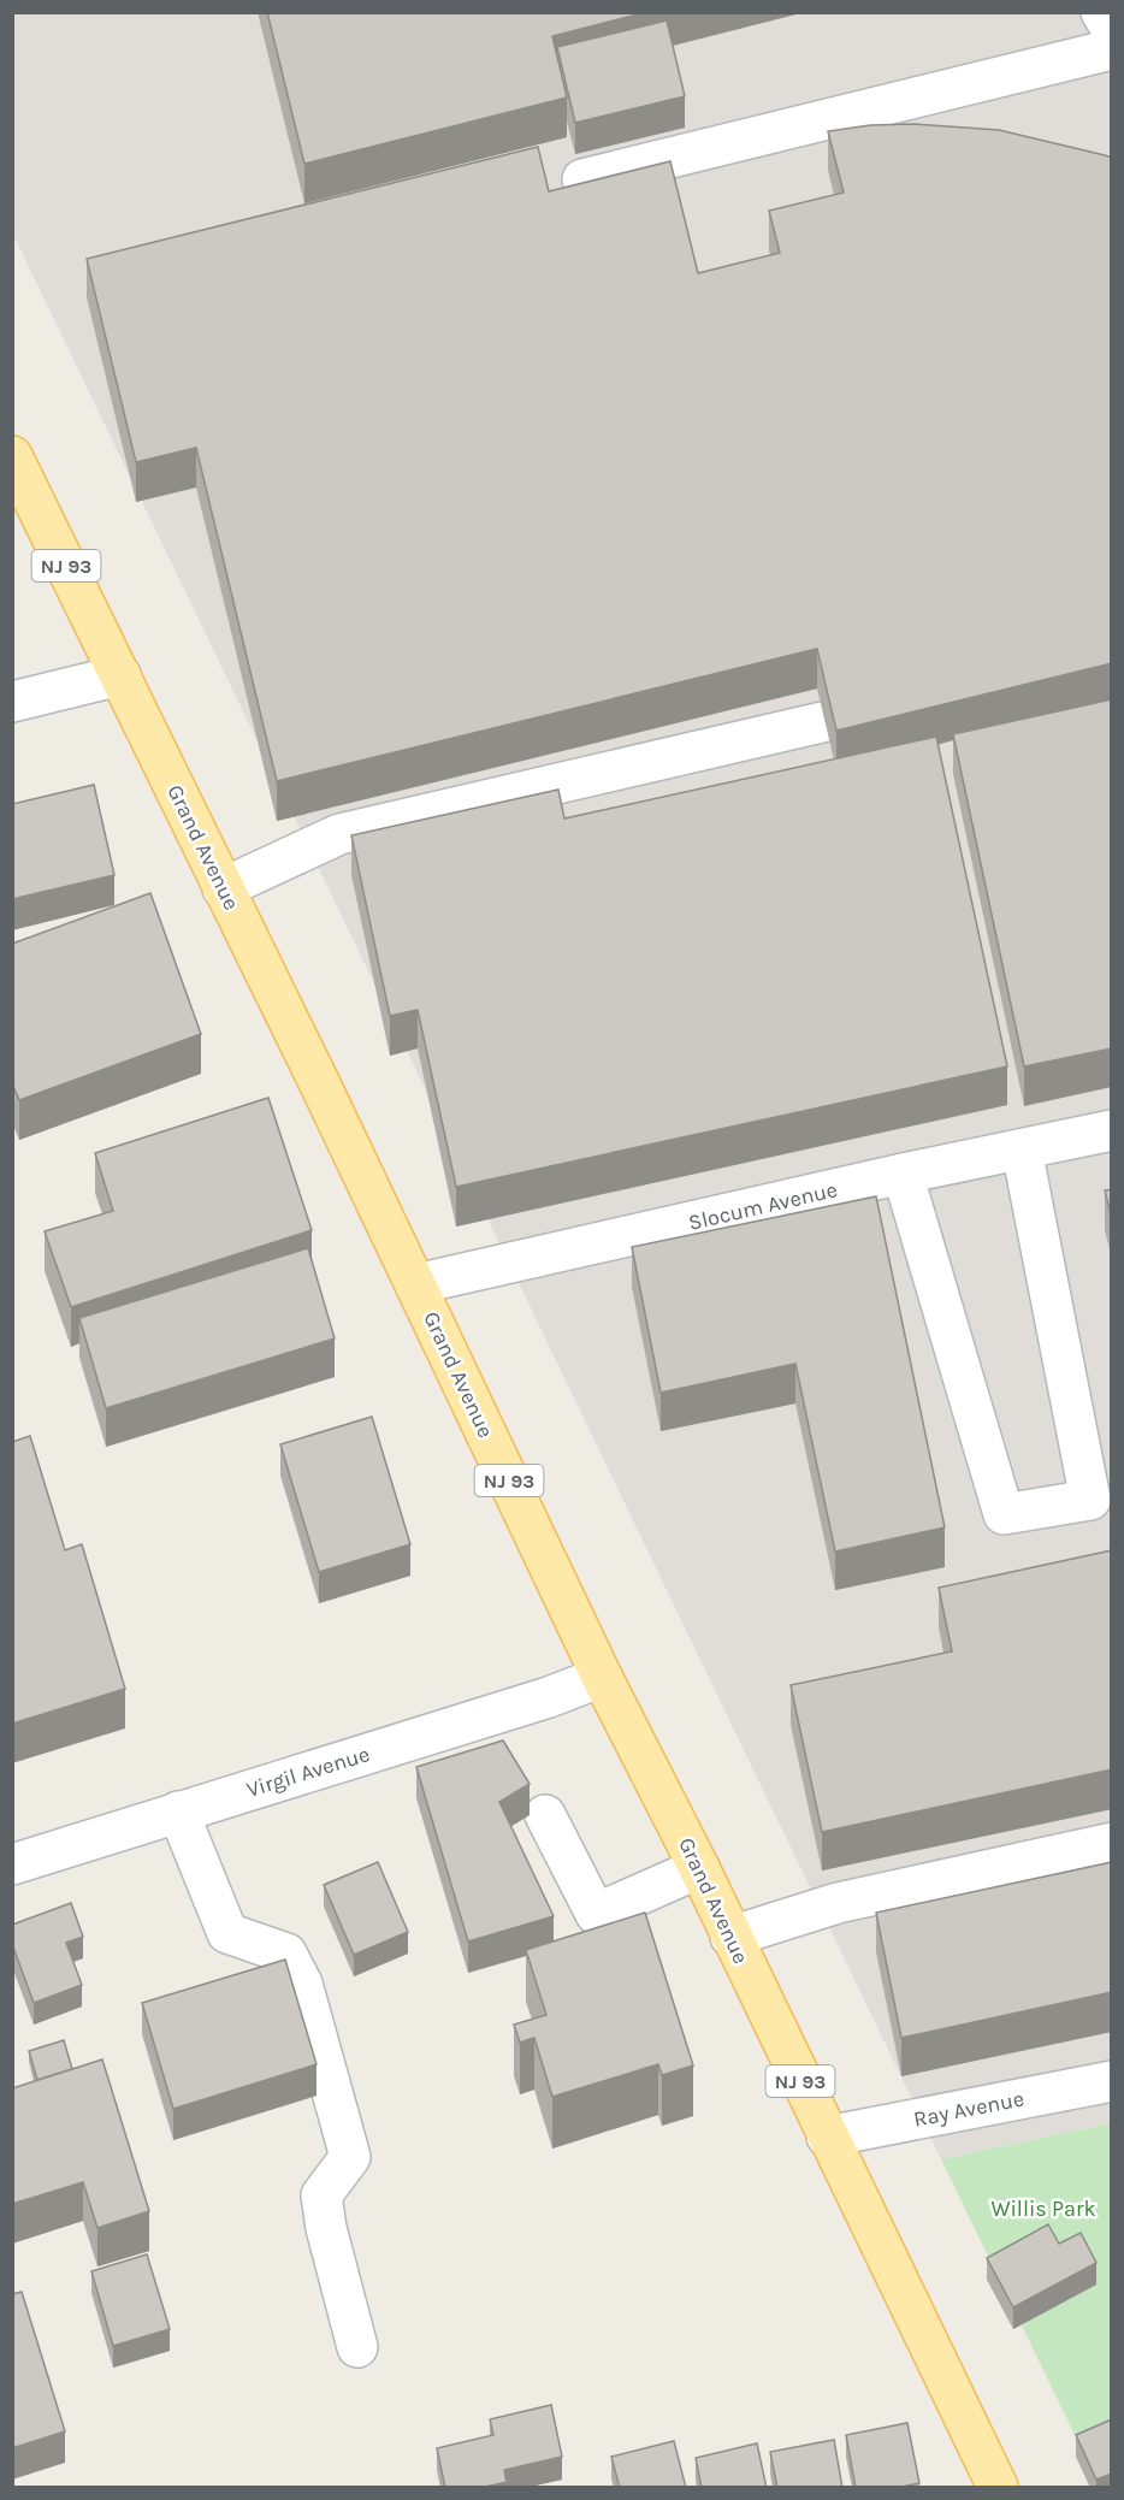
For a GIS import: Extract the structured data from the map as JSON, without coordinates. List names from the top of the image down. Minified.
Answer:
{"streets":{"main road":["NJ 93","Grand Avenue"],"street":["Slocum Avenue","Virgil Avenue","Ray Avenue"]},"crossings":[["Grand Avenue","Slocum Avenue"],["Grand Avenue","Virgil Avenue"],["Grand Avenue","Ray Avenue"]],"parks":["Willis Park"]}
